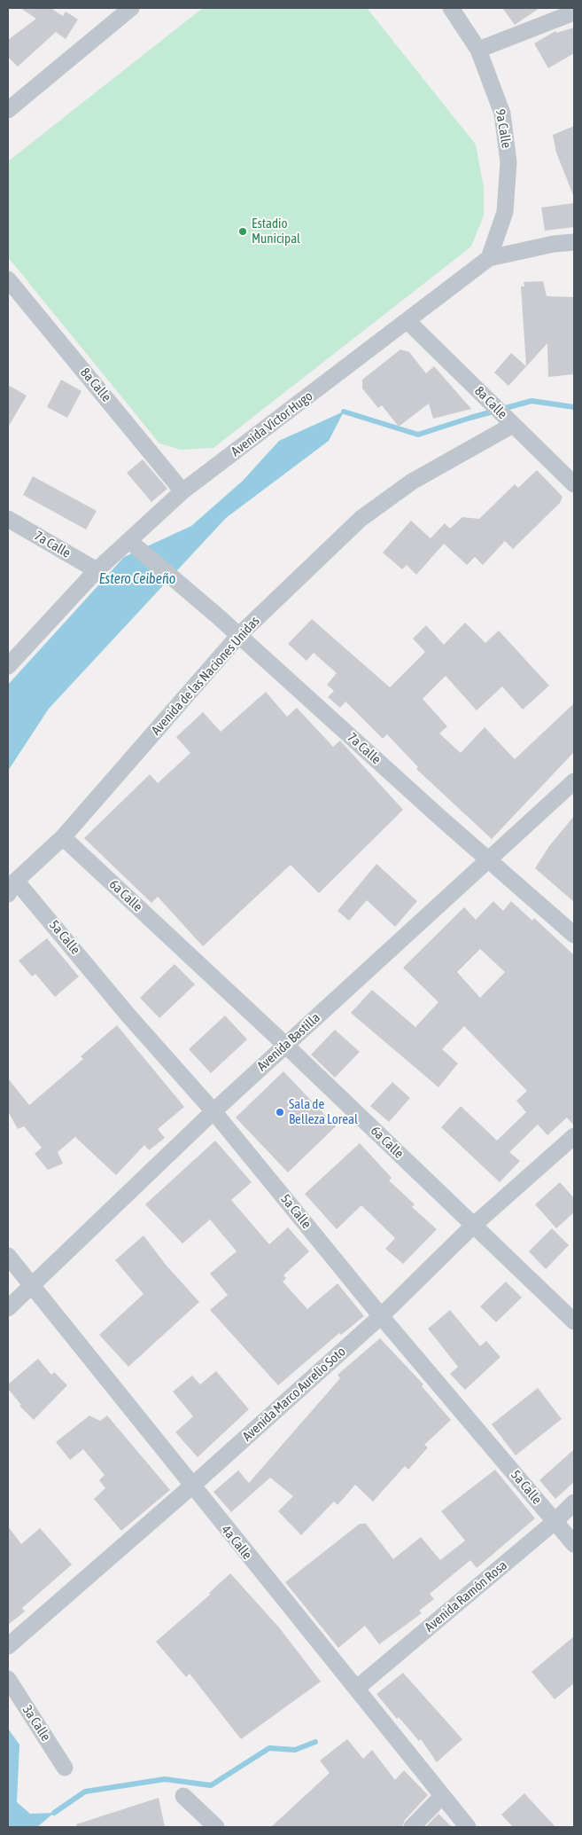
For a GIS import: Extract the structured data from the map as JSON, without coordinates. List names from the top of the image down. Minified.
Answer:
{"streets":{"street":["9a Calle","8a Calle","Avenida Víctor Hugo","7a Calle","Avenida de las Naciones Unidas","6a Calle","5a Calle","Avenida Bastilla","Avenida Marco Aurelio Soto","4a Calle","Avenida Ramón Rosa","3a Calle"]},"crossings":[["9a Calle","Avenida Víctor Hugo"],["8a Calle","Avenida Víctor Hugo"],["8a Calle","Avenida de las Naciones Unidas"],["Avenida Víctor Hugo","7a Calle"],["7a Calle","Avenida de las Naciones Unidas"],["7a Calle","Avenida Bastilla"],["Avenida de las Naciones Unidas","6a Calle"],["Avenida de las Naciones Unidas","5a Calle"],["6a Calle","Avenida Bastilla"],["6a Calle","Avenida Marco Aurelio Soto"],["5a Calle","Avenida Bastilla"],["5a Calle","Avenida Marco Aurelio Soto"],["5a Calle","Avenida Ramón Rosa"],["Avenida Bastilla","4a Calle"],["Avenida Marco Aurelio Soto","4a Calle"],["4a Calle","Avenida Ramón Rosa"]],"water":["Estero Ceibeño"],"places":["Estadio Municipal","Sala de Belleza Loreal"]}
